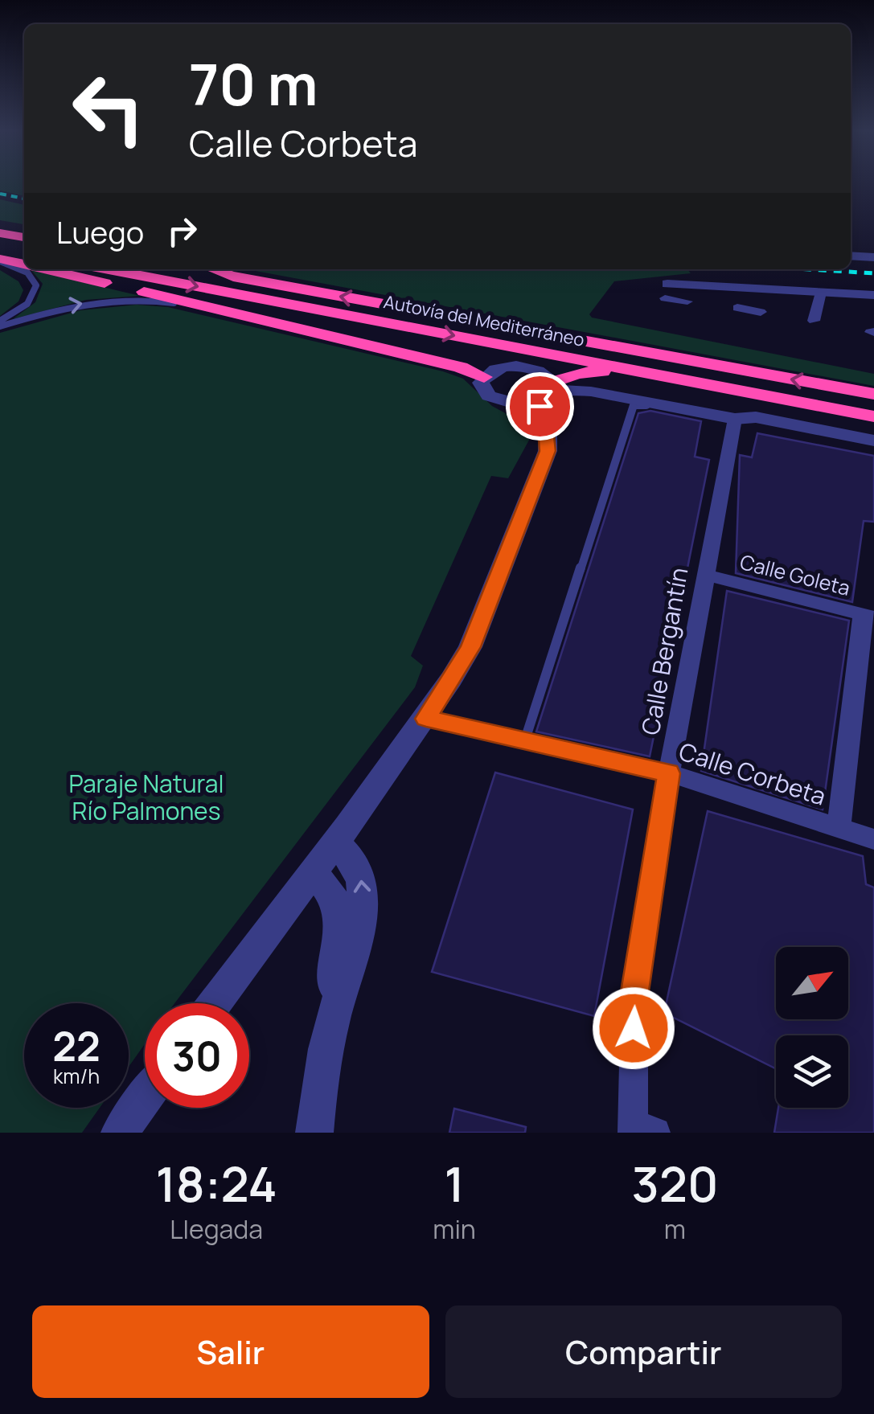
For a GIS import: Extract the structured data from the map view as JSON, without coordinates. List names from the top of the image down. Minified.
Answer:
{"streets":{"highway":["Autovía del Mediterráneo"],"street":["Calle Goleta","Calle Bergantín","Calle Corbeta"]},"crossings":[["Calle Goleta","Calle Bergantín"],["Calle Bergantín","Calle Corbeta"]],"parks":["Paraje Natural Río Palmones"],"north":"top right","page":{"turn":["70 m","Calle Corbeta"],"then":"Luego","speed":"22 km/h","limit":"30","eta":["18:24","Llegada","1","min","320","m"],"buttons":["Salir","Compartir"]}}
